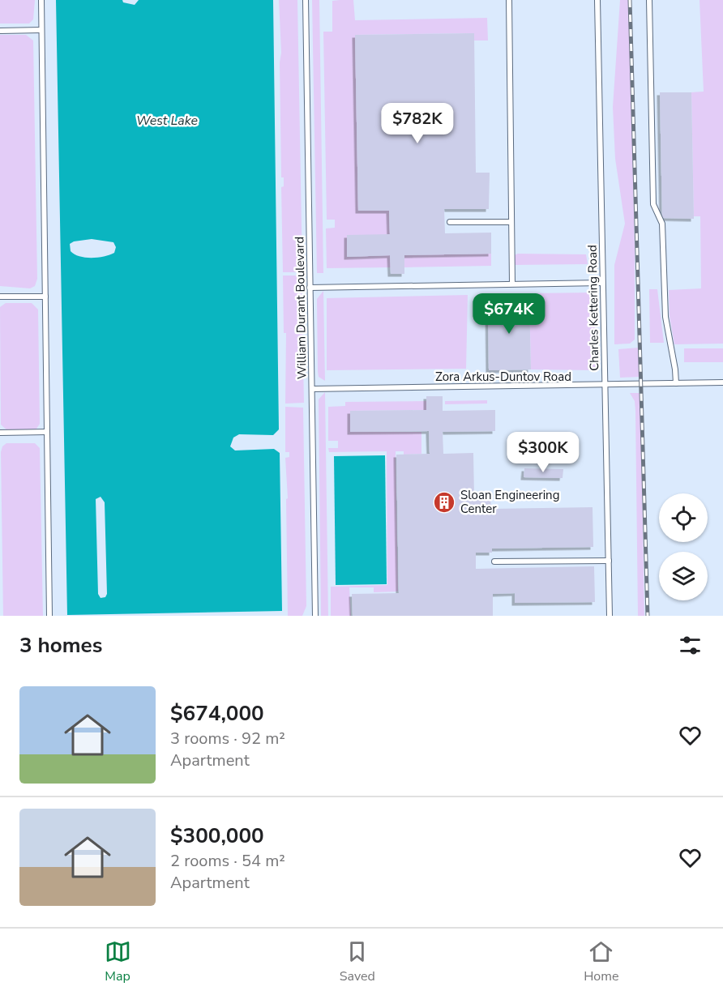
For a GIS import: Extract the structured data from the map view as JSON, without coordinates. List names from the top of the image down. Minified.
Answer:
{"streets":{"lane":["William Durant Boulevard","Charles Kettering Road","Zora Arkus-Duntov Road"]},"crossings":[["William Durant Boulevard","Zora Arkus-Duntov Road"],["Charles Kettering Road","Zora Arkus-Duntov Road"]],"water":["West Lake"],"places":{"building":["Sloan Engineering Center"]},"page":{"price":["$782K","$674K","$300K"],"heading":"3 homes","list":[{"name":"$674,000","note":"3 rooms · 92 m² · Apartment"},{"name":"$300,000","note":"2 rooms · 54 m² · Apartment"}],"tabs":["Map","Saved","Home"]}}
